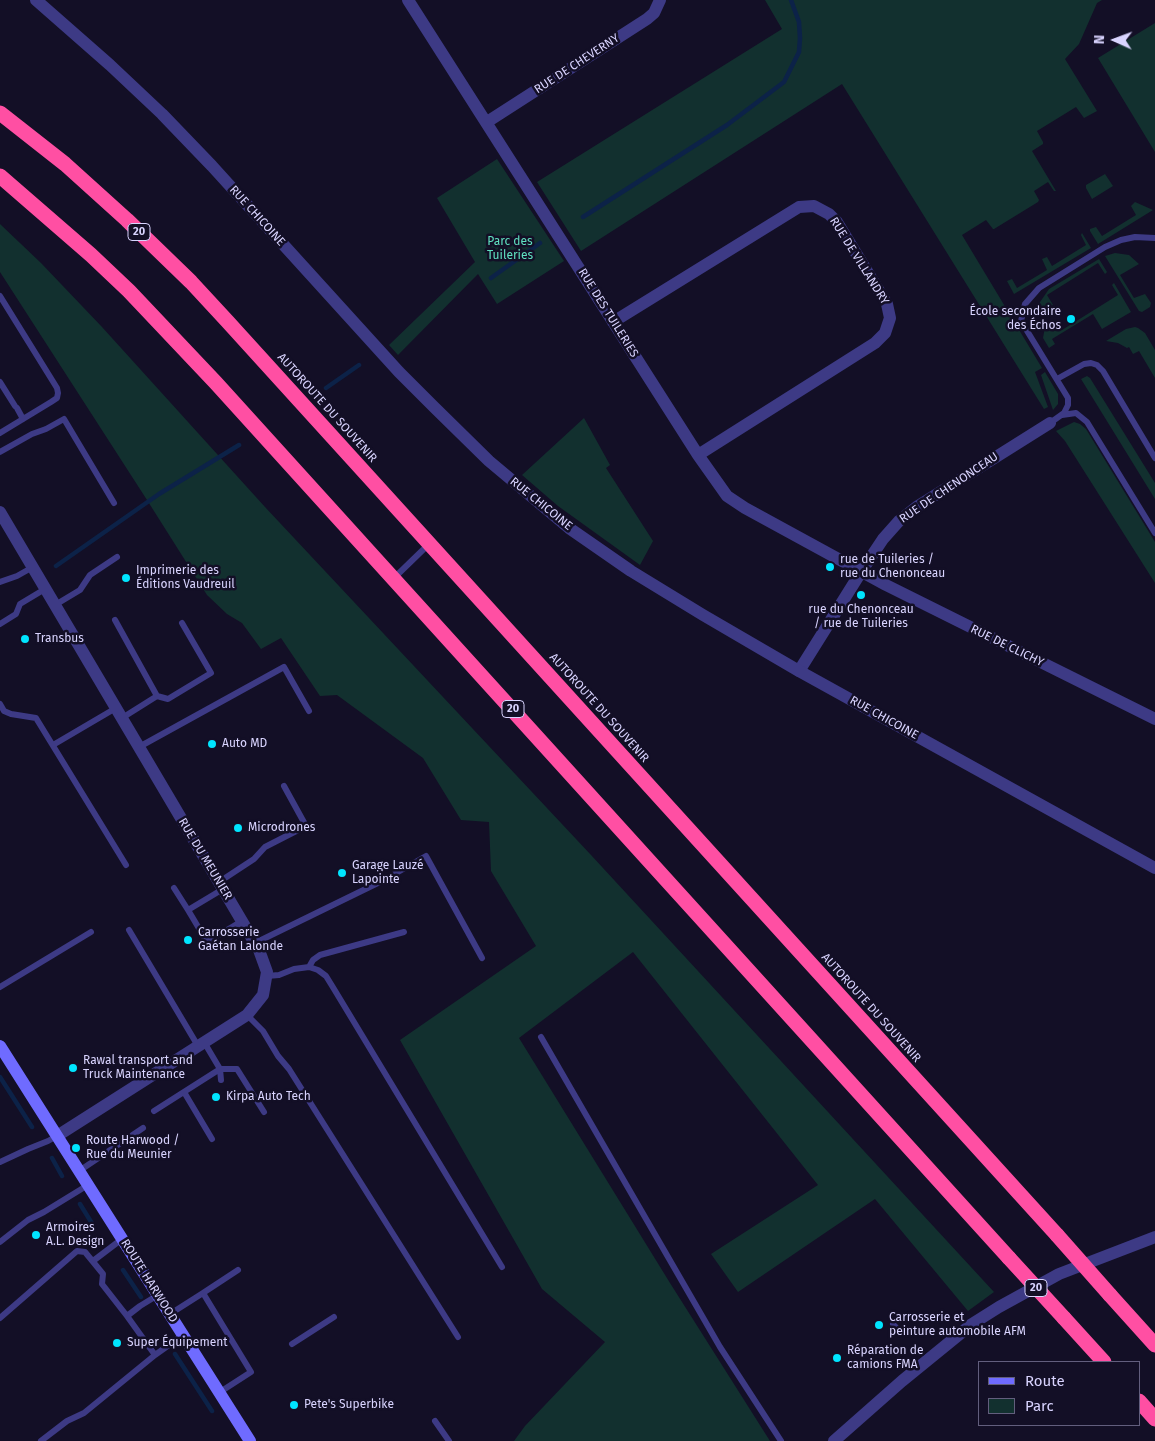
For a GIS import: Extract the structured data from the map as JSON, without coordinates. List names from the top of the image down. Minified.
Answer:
{"streets":{"highway":["20","AUTOROUTE DU SOUVENIR"],"main road":["ROUTE HARWOOD"],"street":["RUE DE CHEVERNY","RUE CHICOINE","RUE DE VILLANDRY","RUE DES TUILERIES","RUE DE CHENONCEAU","RUE DE CLICHY","RUE DU MEUNIER"]},"crossings":[["RUE DE CHEVERNY","RUE DES TUILERIES"],["RUE CHICOINE","RUE DE CHENONCEAU"],["RUE DE VILLANDRY","RUE DES TUILERIES"],["RUE DES TUILERIES","RUE DE CHENONCEAU"],["RUE DES TUILERIES","RUE DE CLICHY"],["RUE DE CHENONCEAU","RUE DE CLICHY"]],"parks":["Parc des Tuileries"],"places":["École secondaire des Échos","rue de Tuileries / rue du Chenonceau","Imprimerie des Éditions Vaudreuil","rue du Chenonceau / rue de Tuileries","Transbus","Auto MD","Microdrones","Garage Lauzé Lapointe","Carrosserie Gaétan Lalonde","Rawal transport and Truck Maintenance","Kirpa Auto Tech","Route Harwood / Rue du Meunier","Armoires A.L. Design","Carrosserie et peinture automobile AFM","Super Équipement","Réparation de camions FMA","Pete's Superbike"],"legend":["Route","Parc"],"north":"left"}
